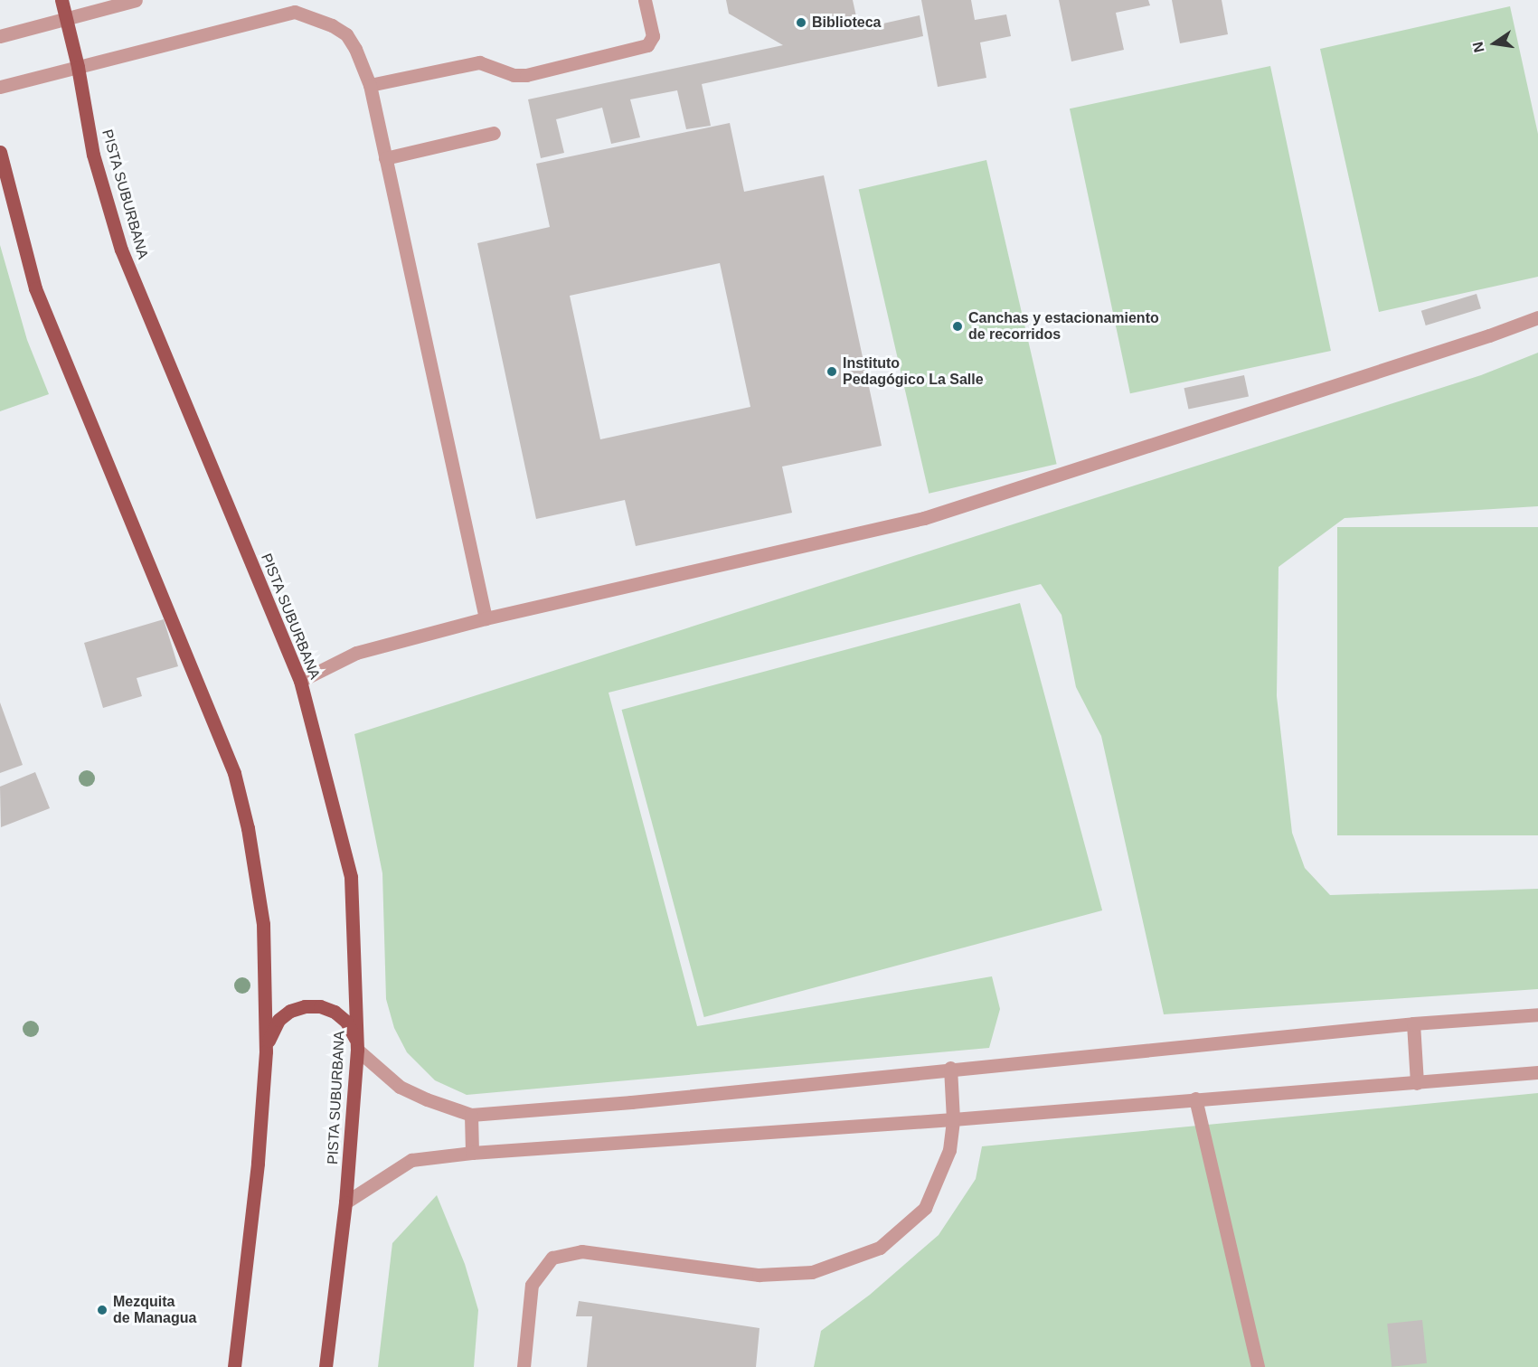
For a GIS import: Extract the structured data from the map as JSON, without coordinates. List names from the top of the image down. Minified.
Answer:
{"streets":{"main road":["PISTA SUBURBANA"]},"places":["Biblioteca","Canchas y estacionamiento de recorridos","Instituto Pedagógico La Salle","Mezquita de Managua"],"north":"left"}
